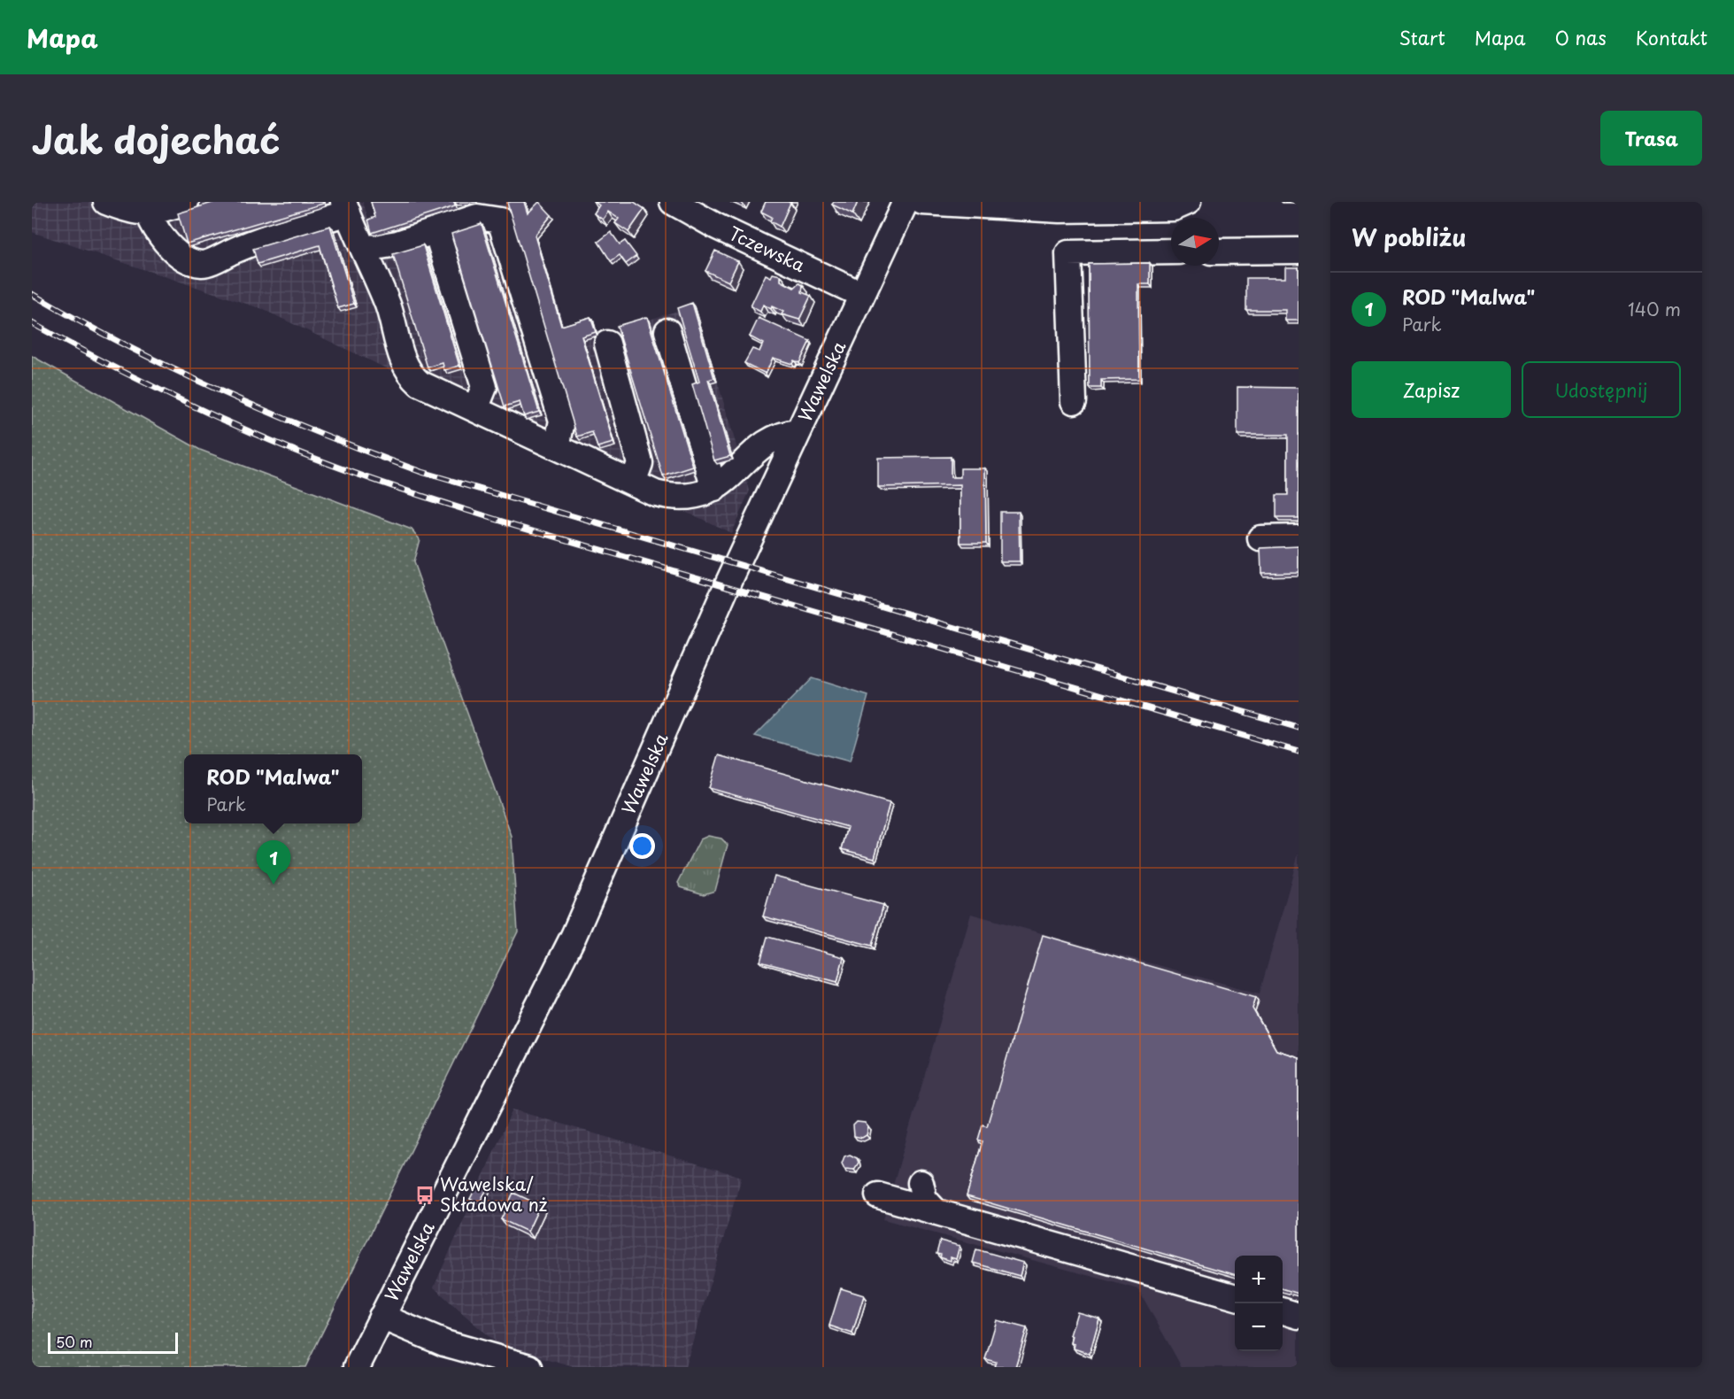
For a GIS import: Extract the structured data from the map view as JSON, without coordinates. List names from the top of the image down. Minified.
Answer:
{"streets":{"street":["Tczewska","Wawelska"]},"crossings":[["Tczewska","Wawelska"]],"places":{"bus stop":["Wawelska/ Składowa nż"]},"scale_bar":"50 m","north":"right","page":{"header":"Mapa","nav":["Start","Mapa","O nas","Kontakt"],"title":"Jak dojechać","buttons":["Trasa",["Zapisz","Udostępnij"]],"heading":"W pobliżu","list":[{"mark":"1","name":"ROD \"Malwa\"","note":"Park","value":"140 m"}],"popup":["ROD \"Malwa\"","Park"],"pins":"1","map_buttons":["+","−"],"scale":"50 m"}}
